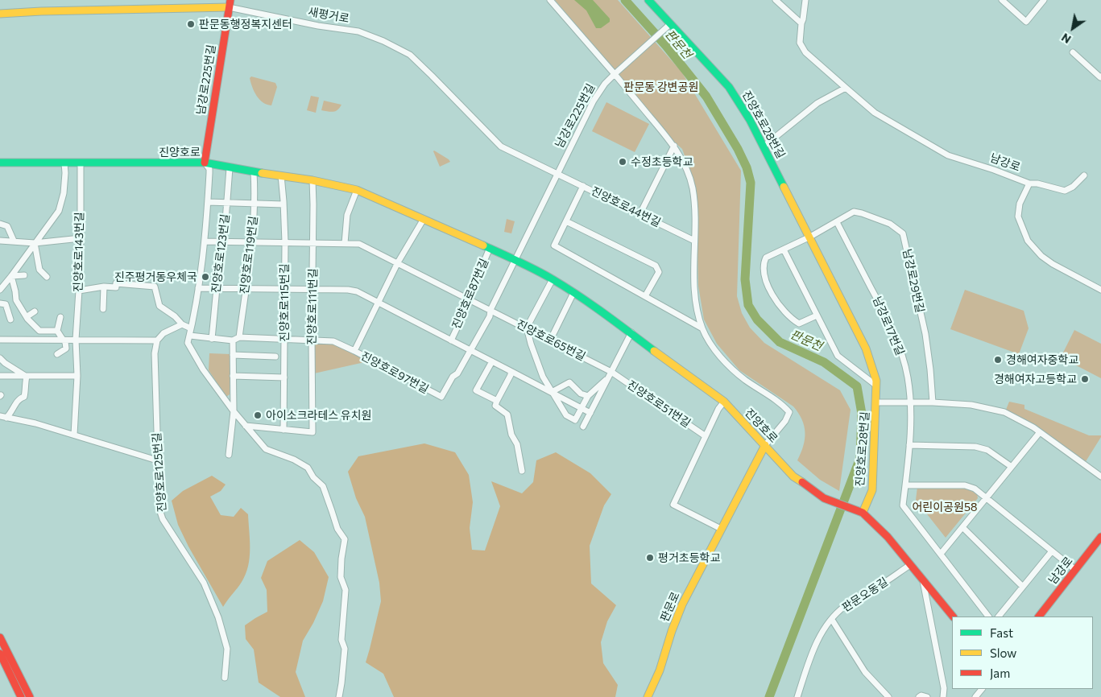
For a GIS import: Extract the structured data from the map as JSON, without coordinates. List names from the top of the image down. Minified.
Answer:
{"streets":{"main road":["새평거로","남강로225번길","진양호로28번길","진양호로","남강로","판문로"],"street":["진양호로44번길","진양호로143번길","진양호로123번길","진양호로119번길","남강로29번길","진양호로87번길","진양호로115번길","진양호로111번길","남강로17번길","진양호로65번길","진양호로97번길","진양호로51번길","진양호로125번길","판문오동길"]},"crossings":[["새평거로","남강로225번길"],["새평거로","진양호로44번길"],["남강로225번길","진양호로28번길"],["남강로225번길","진양호로"],["남강로225번길","진양호로44번길"],["남강로225번길","진양호로65번길"],["남강로225번길","진양호로97번길"],["진양호로28번길","진양호로"],["진양호로28번길","남강로29번길"],["진양호로","진양호로143번길"],["진양호로","진양호로123번길"],["진양호로","진양호로119번길"],["진양호로","진양호로87번길"],["진양호로","진양호로115번길"],["진양호로","진양호로111번길"],["진양호로","진양호로97번길"],["진양호로","판문오동길"],["진양호로","판문로"],["남강로29번길","남강로17번길"],["진양호로87번길","진양호로65번길"],["진양호로115번길","진양호로111번길"],["진양호로65번길","진양호로51번길"]],"water":["판문천"],"parks":["판문동 강변공원","어린이공원58"],"places":["판문동행정복지센터","수정초등학교","진주평거동우체국","경해여자중학교","경해여자고등학교","아이소크라테스 유치원","평거초등학교"],"legend":["Fast","Slow","Jam"],"north":"bottom left"}
